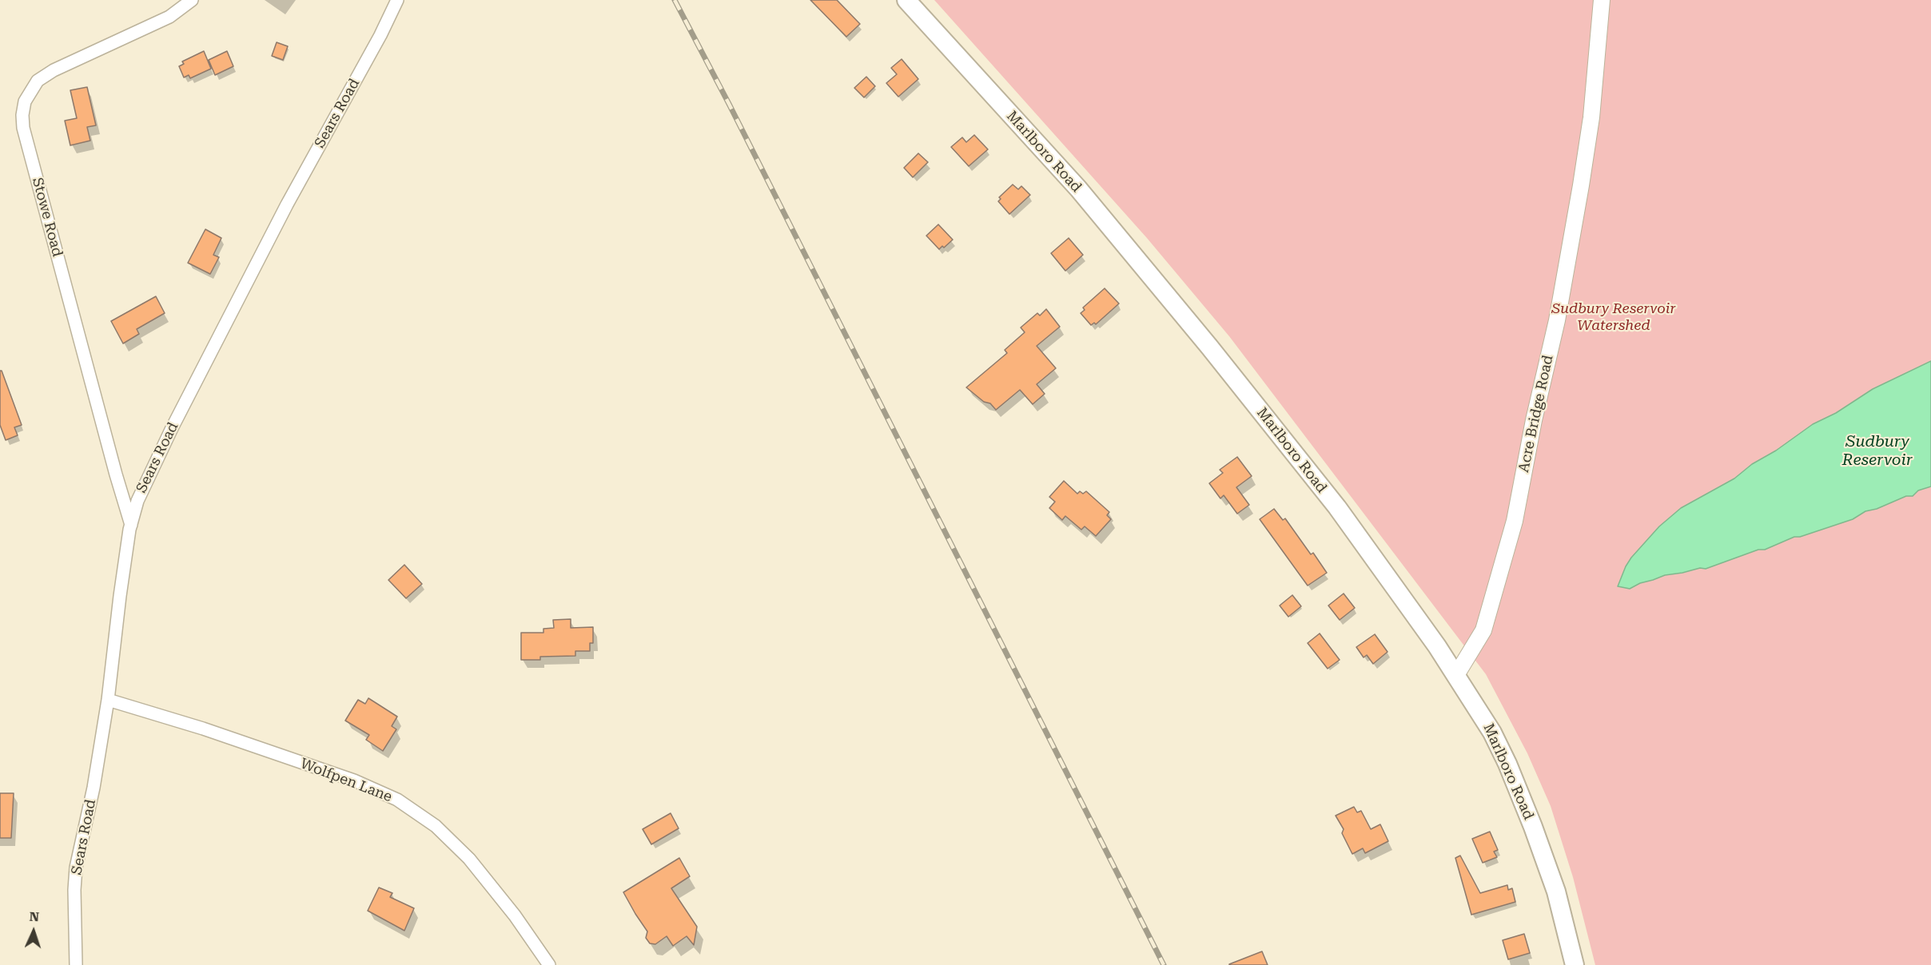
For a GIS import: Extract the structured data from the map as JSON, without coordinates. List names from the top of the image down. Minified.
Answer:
{"streets":{"main road":["Marlboro Road"],"street":["Sears Road","Stowe Road","Acre Bridge Road","Wolfpen Lane"]},"crossings":[["Sears Road","Stowe Road"],["Sears Road","Wolfpen Lane"],["Marlboro Road","Acre Bridge Road"]],"water":["Sudbury Reservoir"],"parks":["Sudbury Reservoir Watershed"],"north":"top"}
